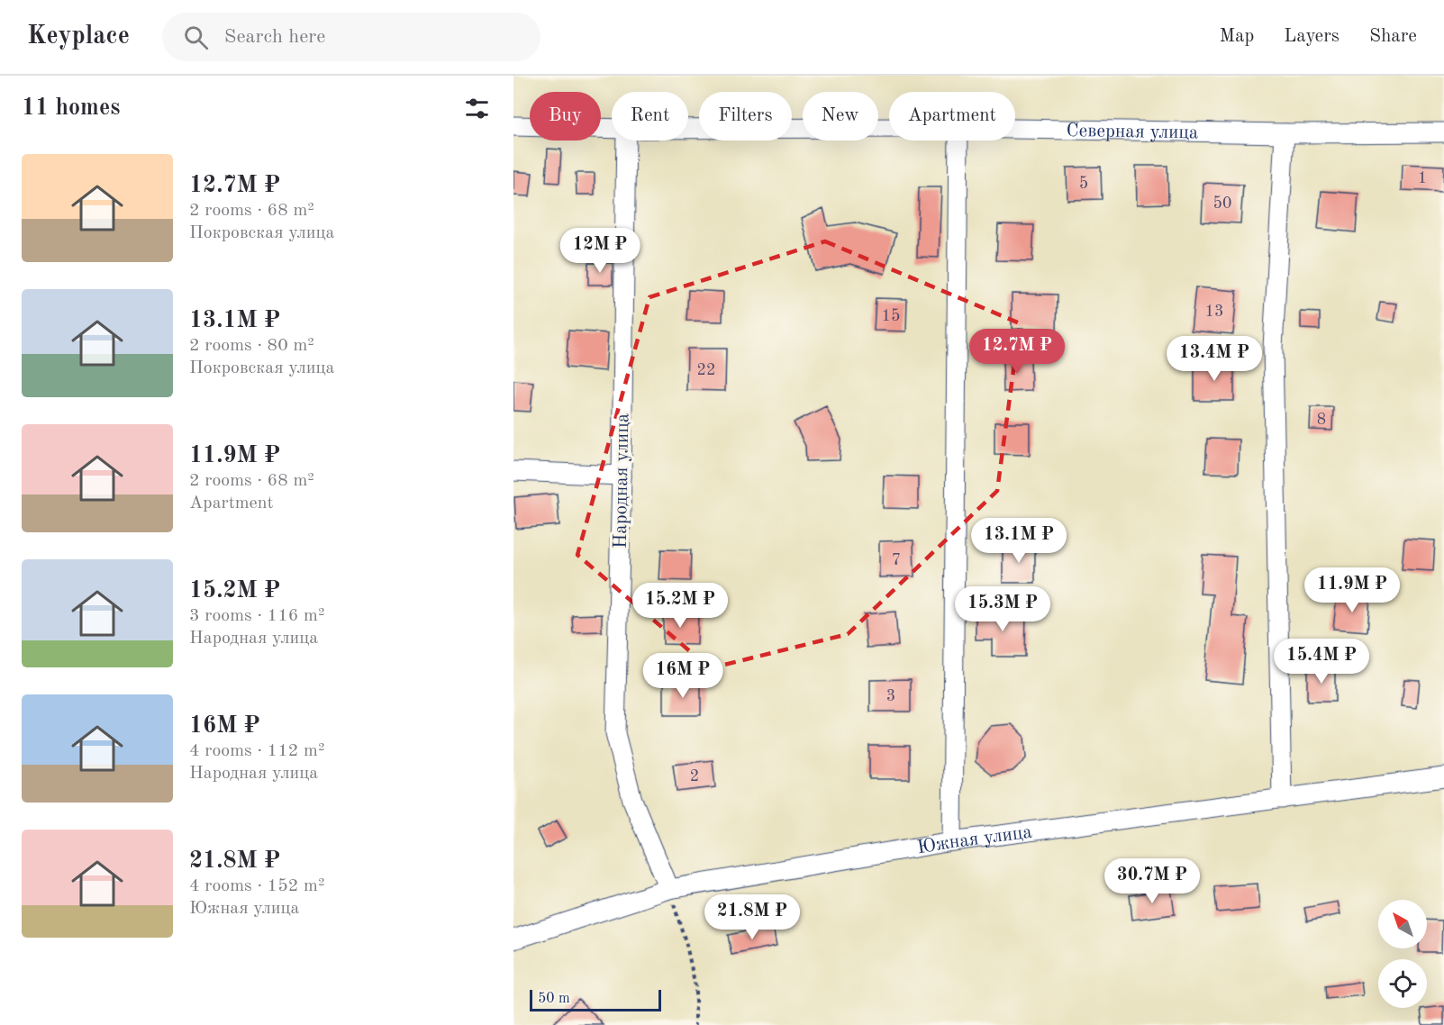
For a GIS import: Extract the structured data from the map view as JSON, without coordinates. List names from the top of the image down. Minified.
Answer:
{"streets":{"street":["Северная улица","Народная улица","Южная улица"]},"crossings":[["Народная улица","Южная улица"]],"house_numbers":["1","5","50","13","15","22","8","7","3","2"],"scale_bar":"50 m","north":"top left","page":{"header":"Keyplace","search":"Search here","nav":["Map","Layers","Share"],"heading":"11 homes","chip":["Buy","Rent","Filters","New","Apartment"],"list":[{"name":"12.7M ₽","note":"2 rooms · 68 m² · Покровская улица"},{"name":"13.1M ₽","note":"2 rooms · 80 m² · Покровская улица"},{"name":"11.9M ₽","note":"2 rooms · 68 m² · Apartment"},{"name":"15.2M ₽","note":"3 rooms · 116 m² · Народная улица"},{"name":"16M ₽","note":"4 rooms · 112 m² · Народная улица"},{"name":"21.8M ₽","note":"4 rooms · 152 m² · Южная улица"}],"price":["12M ₽","12.7M ₽","13.4M ₽","13.1M ₽","11.9M ₽","15.2M ₽","15.3M ₽","15.4M ₽","16M ₽","30.7M ₽","21.8M ₽"],"scale":"50 m"}}
